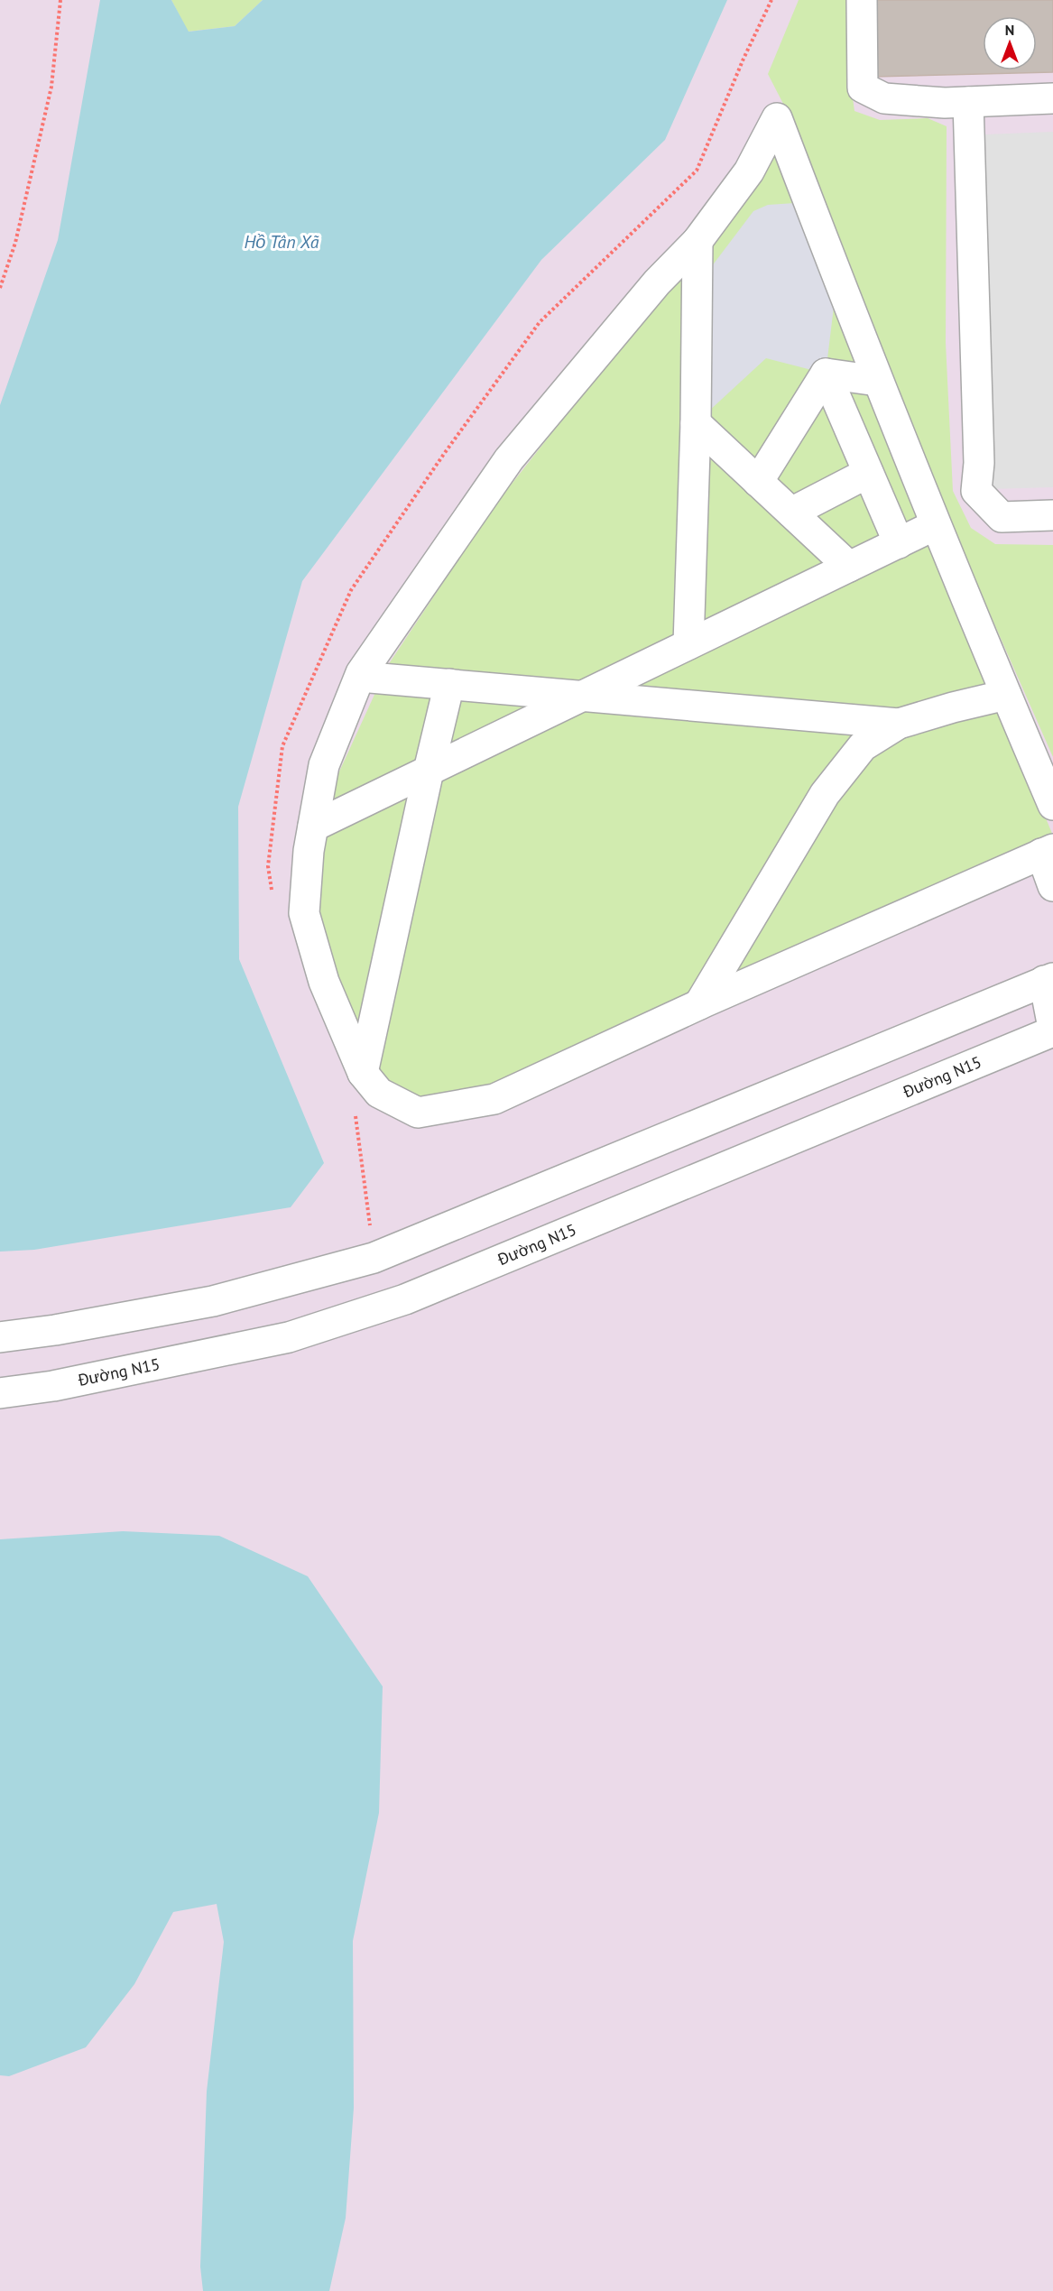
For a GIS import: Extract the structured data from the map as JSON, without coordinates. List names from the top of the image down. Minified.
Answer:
{"streets":{"street":["Đường N15"]},"water":["Hồ Tân Xã"],"north":"top"}
